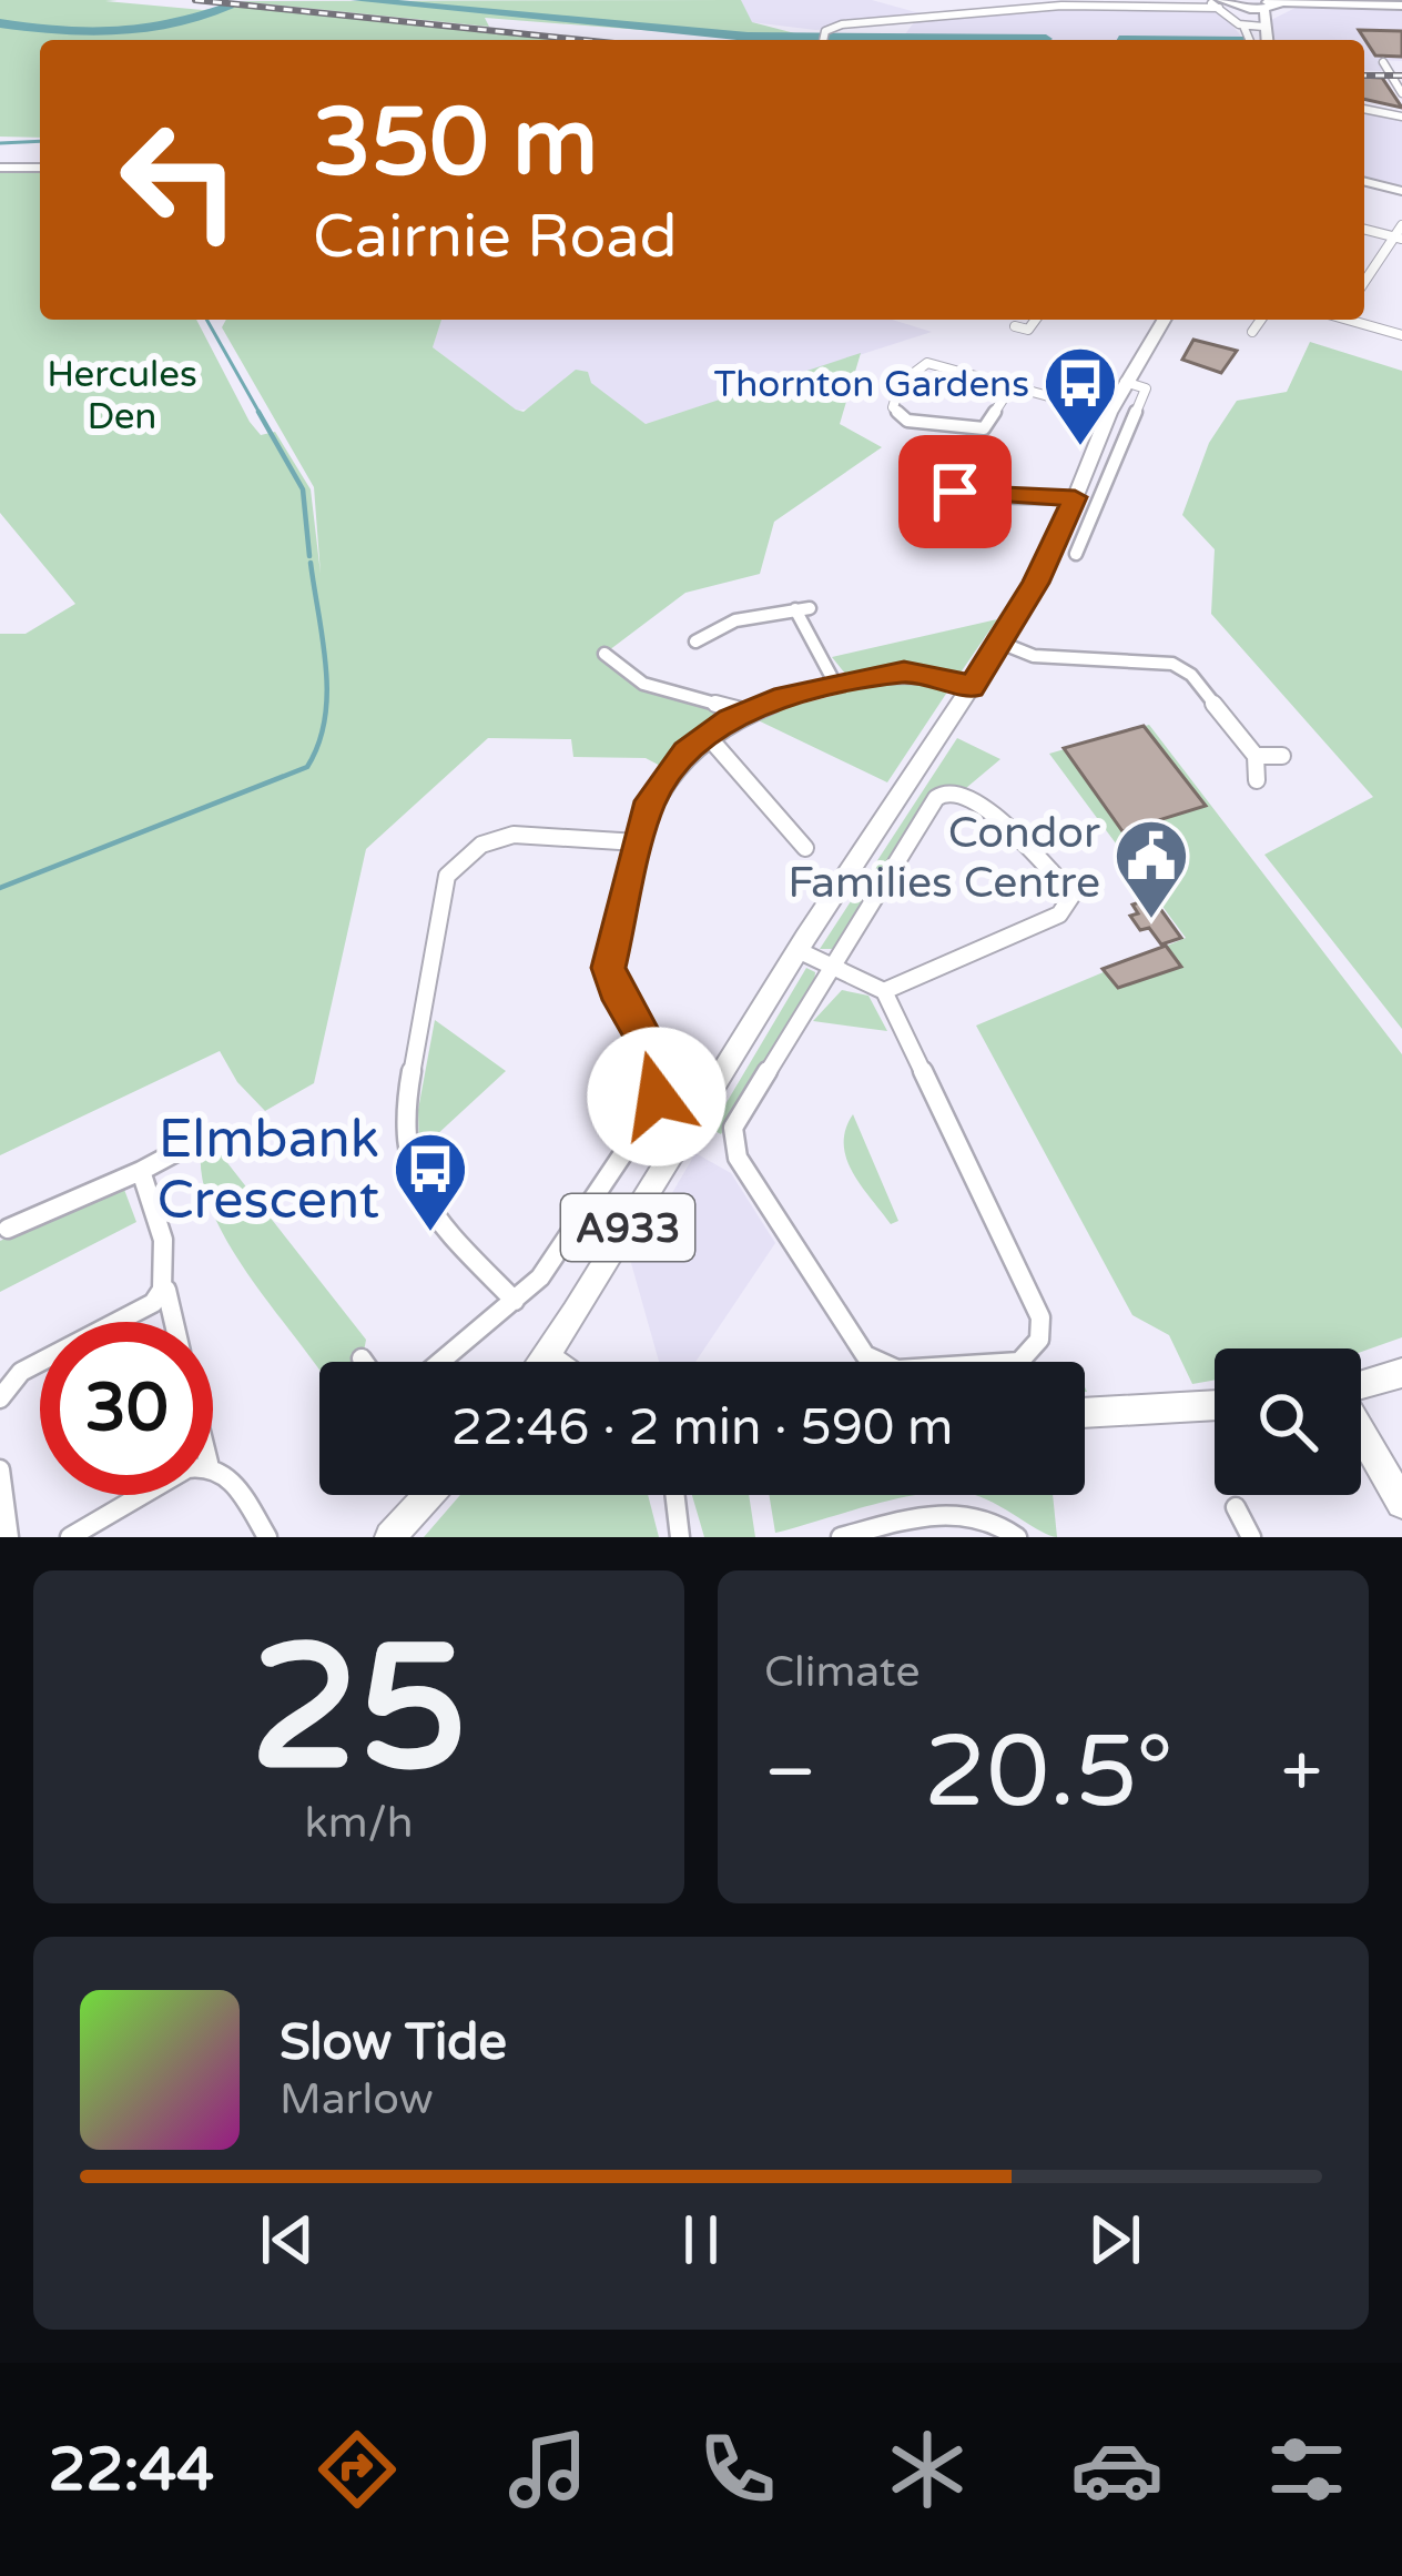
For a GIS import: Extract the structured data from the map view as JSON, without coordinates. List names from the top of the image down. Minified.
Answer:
{"streets":{"main road":["A933"]},"parks":["Hercules Den"],"places":{"bus stop":["Thornton Gardens","Elmbank Crescent"],"public building":["Condor Families Centre"]},"page":{"turn":["350 m","Cairnie Road"],"limit":"30","trip":"22:46 · 2 min · 590 m","tile":[["25","km/h"],"Climate"],"heat":["−","20.5°","+"],"song":["Slow Tide","Marlow"],"tabs":"22:44"}}
